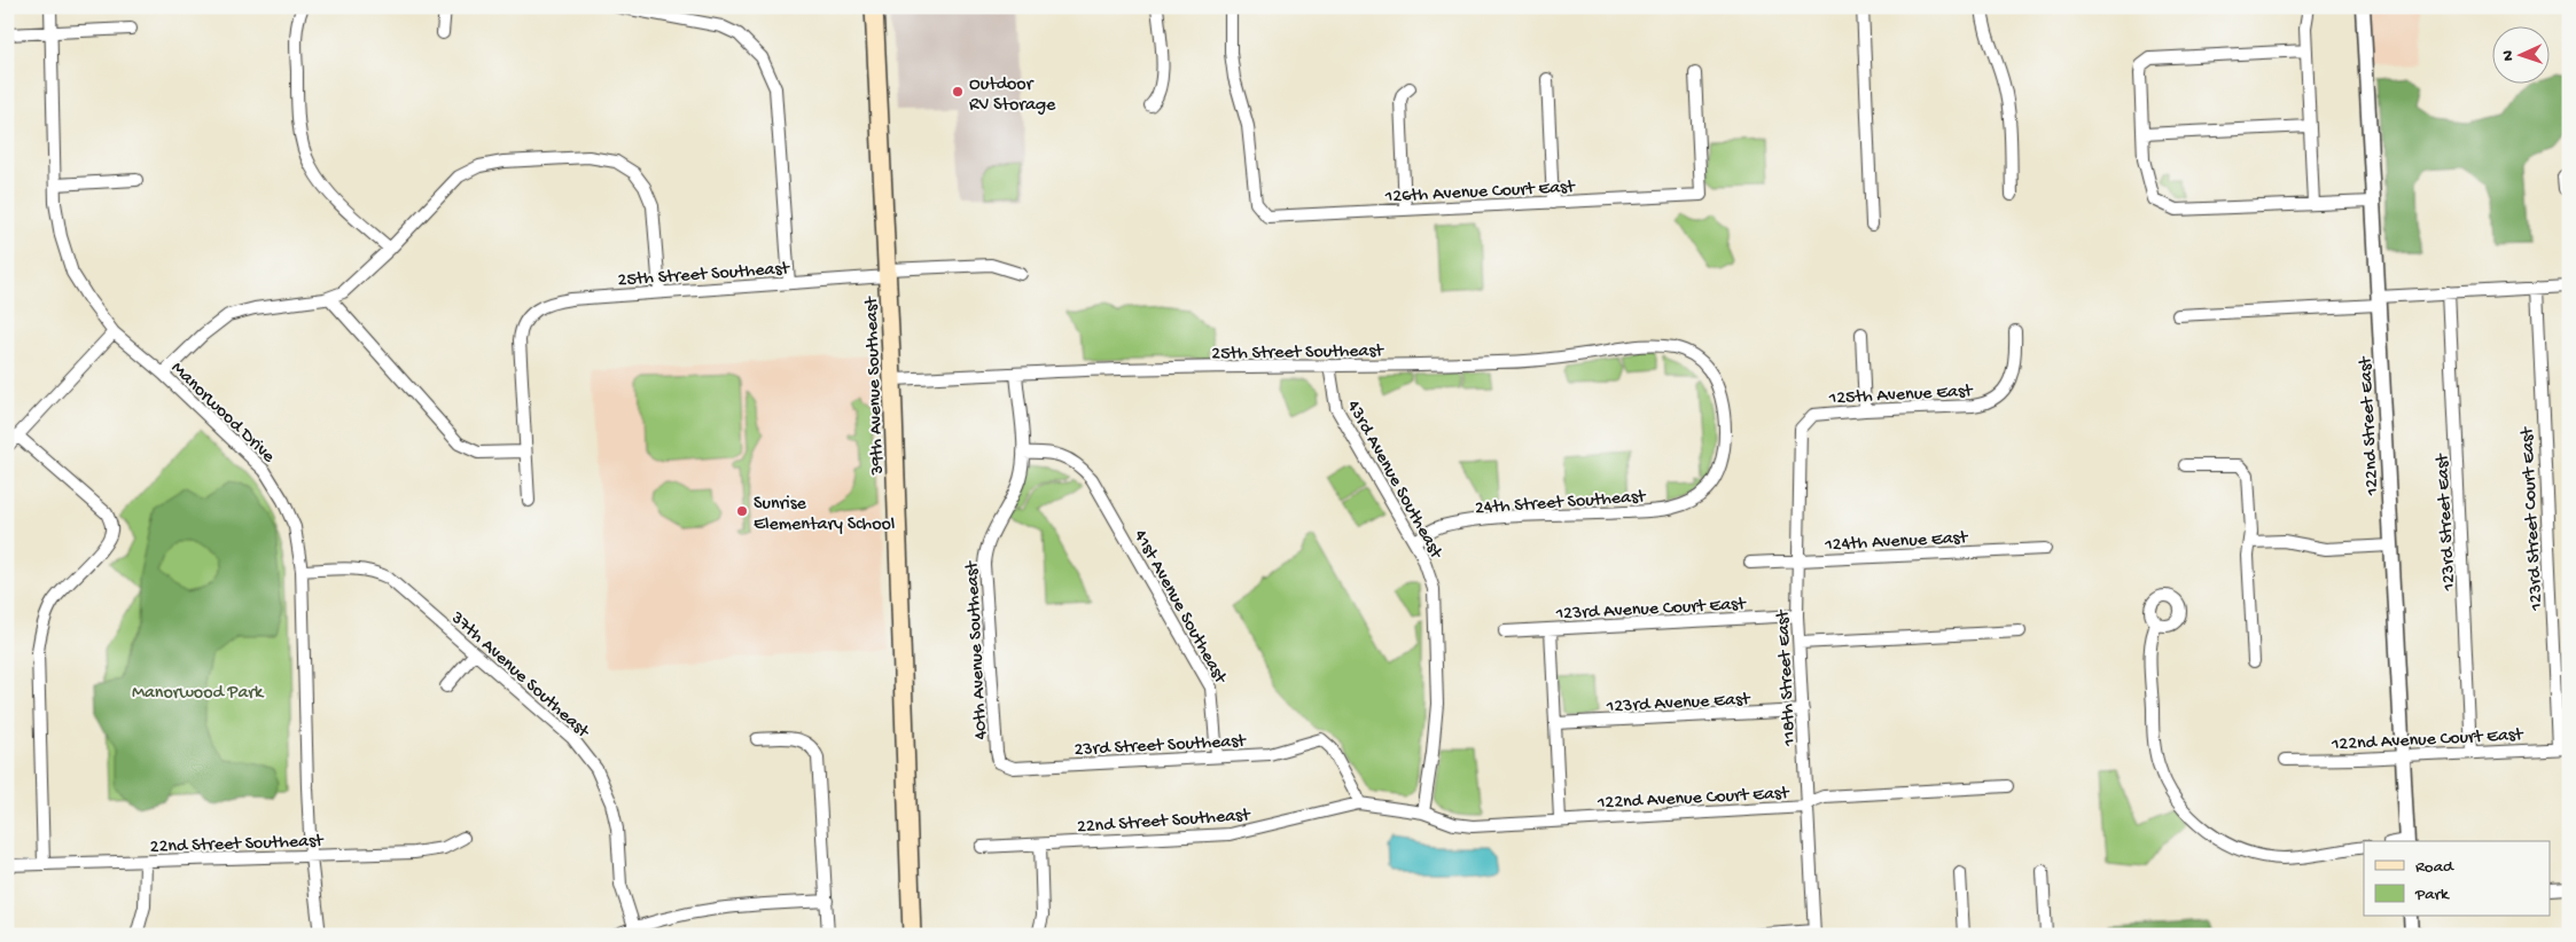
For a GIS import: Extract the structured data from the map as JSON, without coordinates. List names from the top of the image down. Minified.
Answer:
{"streets":{"main road":["39th Avenue Southeast"],"street":["126th Avenue Court East","25th Street Southeast","125th Avenue East","Manorwood Drive","122nd Street East","43rd Avenue Southeast","24th Street Southeast","123rd Street Court East","123rd Street East","124th Avenue East","41st Avenue Southeast","123rd Avenue Court East","40th Avenue Southeast","37th Avenue Southeast","118th Street East","123rd Avenue East","122nd Avenue Court East","23rd Street Southeast","22nd Street Southeast"]},"crossings":[["25th Street Southeast","39th Avenue Southeast"],["25th Street Southeast","43rd Avenue Southeast"],["25th Street Southeast","24th Street Southeast"],["25th Street Southeast","40th Avenue Southeast"],["125th Avenue East","118th Street East"],["Manorwood Drive","37th Avenue Southeast"],["Manorwood Drive","22nd Street Southeast"],["122nd Street East","122nd Avenue Court East"],["43rd Avenue Southeast","24th Street Southeast"],["43rd Avenue Southeast","22nd Street Southeast"],["123rd Street Court East","122nd Avenue Court East"],["123rd Street East","122nd Avenue Court East"],["124th Avenue East","118th Street East"],["41st Avenue Southeast","40th Avenue Southeast"],["41st Avenue Southeast","23rd Street Southeast"],["123rd Avenue Court East","118th Street East"],["40th Avenue Southeast","23rd Street Southeast"],["118th Street East","123rd Avenue East"],["118th Street East","122nd Avenue Court East"],["122nd Avenue Court East","22nd Street Southeast"],["23rd Street Southeast","22nd Street Southeast"]],"parks":["Manorwood Park"],"places":["Outdoor RV Storage","Sunrise Elementary School"],"legend":["Road","Park"],"north":"left"}
